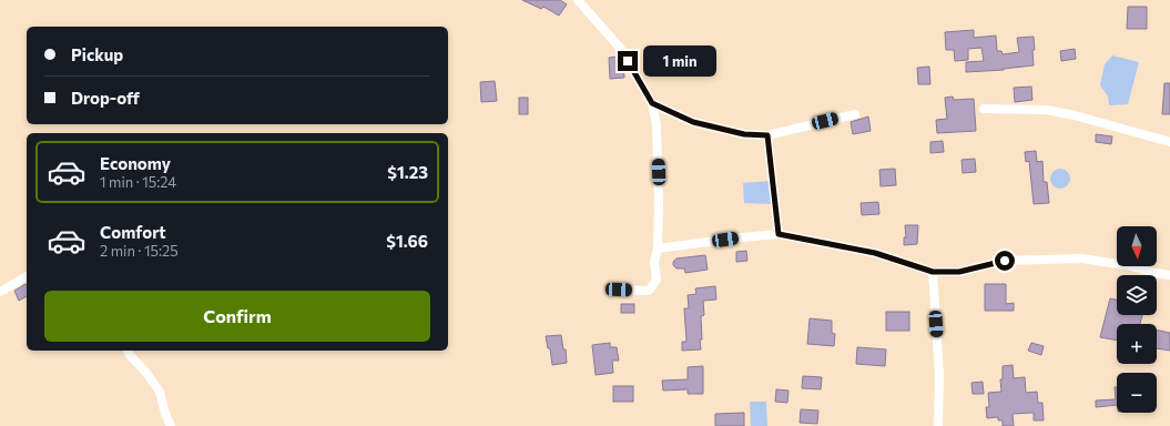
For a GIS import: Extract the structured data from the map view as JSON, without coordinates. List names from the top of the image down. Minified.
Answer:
{"north":"bottom","page":{"banner":["Pickup","Drop-off"],"bubble":"1 min","list":[{"name":"Economy","note":"1 min · 15:24","value":"$1.23"},{"name":"Comfort","note":"2 min · 15:25","value":"$1.66"}],"map_buttons":["+","−"],"buttons":"Confirm"}}
